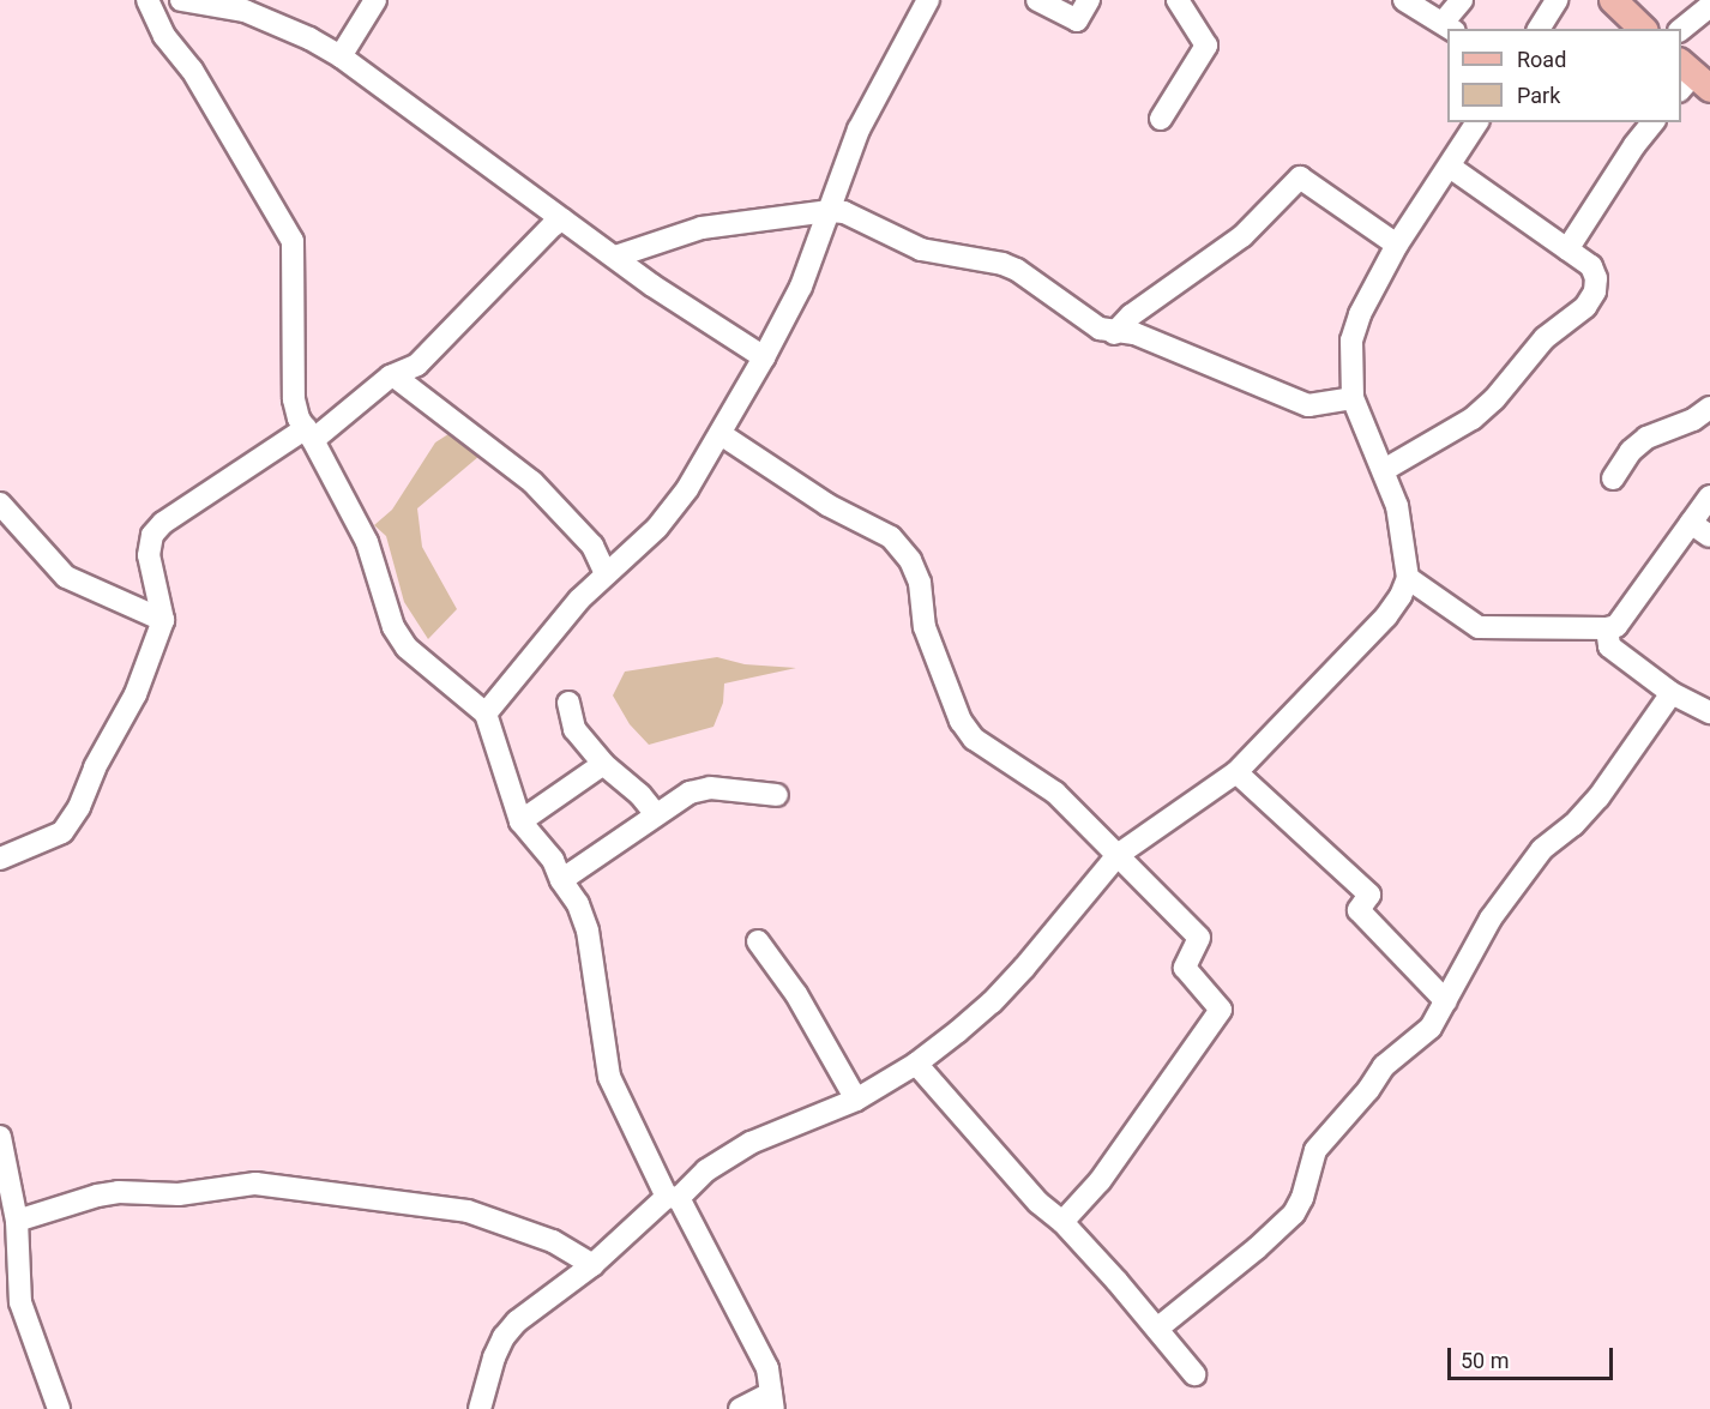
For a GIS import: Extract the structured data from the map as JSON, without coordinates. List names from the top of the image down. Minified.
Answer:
{"legend":["Road","Park"],"scale_bar":"50 m"}
